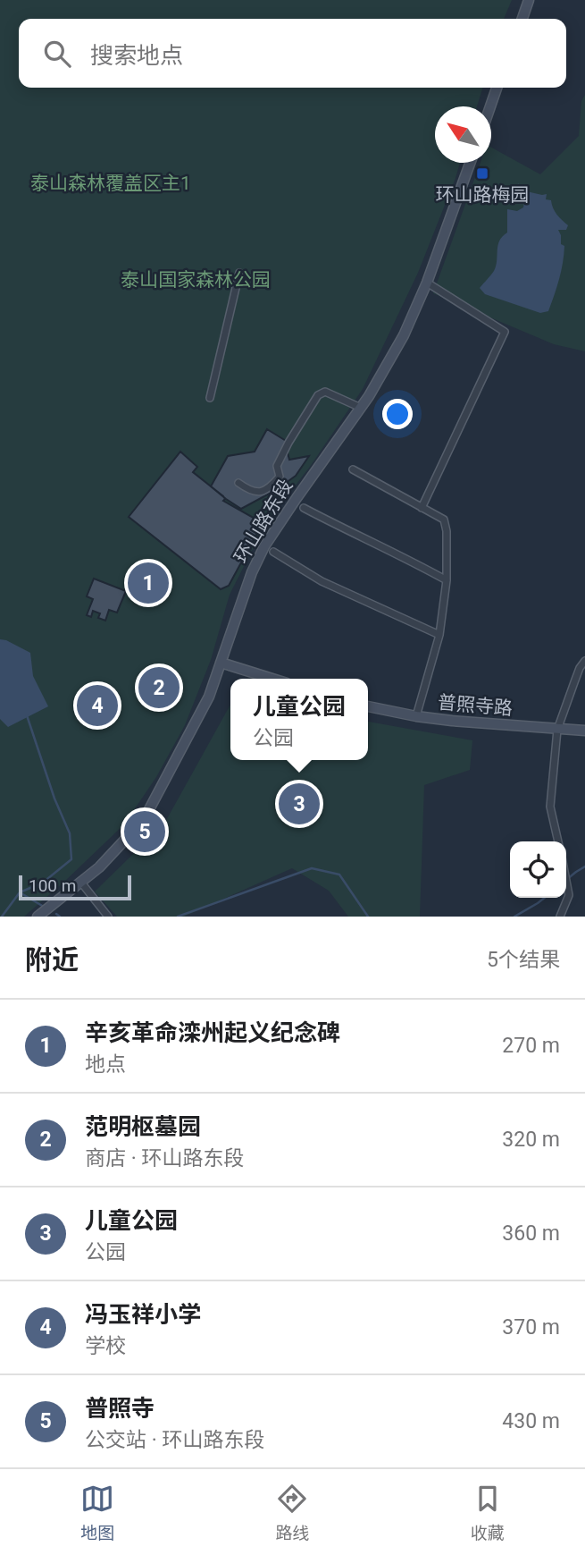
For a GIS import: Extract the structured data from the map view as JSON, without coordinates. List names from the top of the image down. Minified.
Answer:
{"streets":{"main road":["环山路东段","普照寺路"]},"parks":["泰山森林覆盖区主1","泰山国家森林公园"],"places":{"transit":["环山路梅园"]},"scale_bar":"100 m","north":"top left","page":{"search":"搜索地点","pins":["1","2","4","3","5"],"popup":["儿童公园","公园"],"scale":"100 m","heading":["附近","5个结果"],"list":[{"mark":"1","name":"辛亥革命滦州起义纪念碑","note":"地点","value":"270 m"},{"mark":"2","name":"范明枢墓园","note":"商店 · 环山路东段","value":"320 m"},{"mark":"3","name":"儿童公园","note":"公园","value":"360 m"},{"mark":"4","name":"冯玉祥小学","note":"学校","value":"370 m"},{"mark":"5","name":"普照寺","note":"公交站 · 环山路东段","value":"430 m"}],"nav":["地图","路线","收藏"]}}
